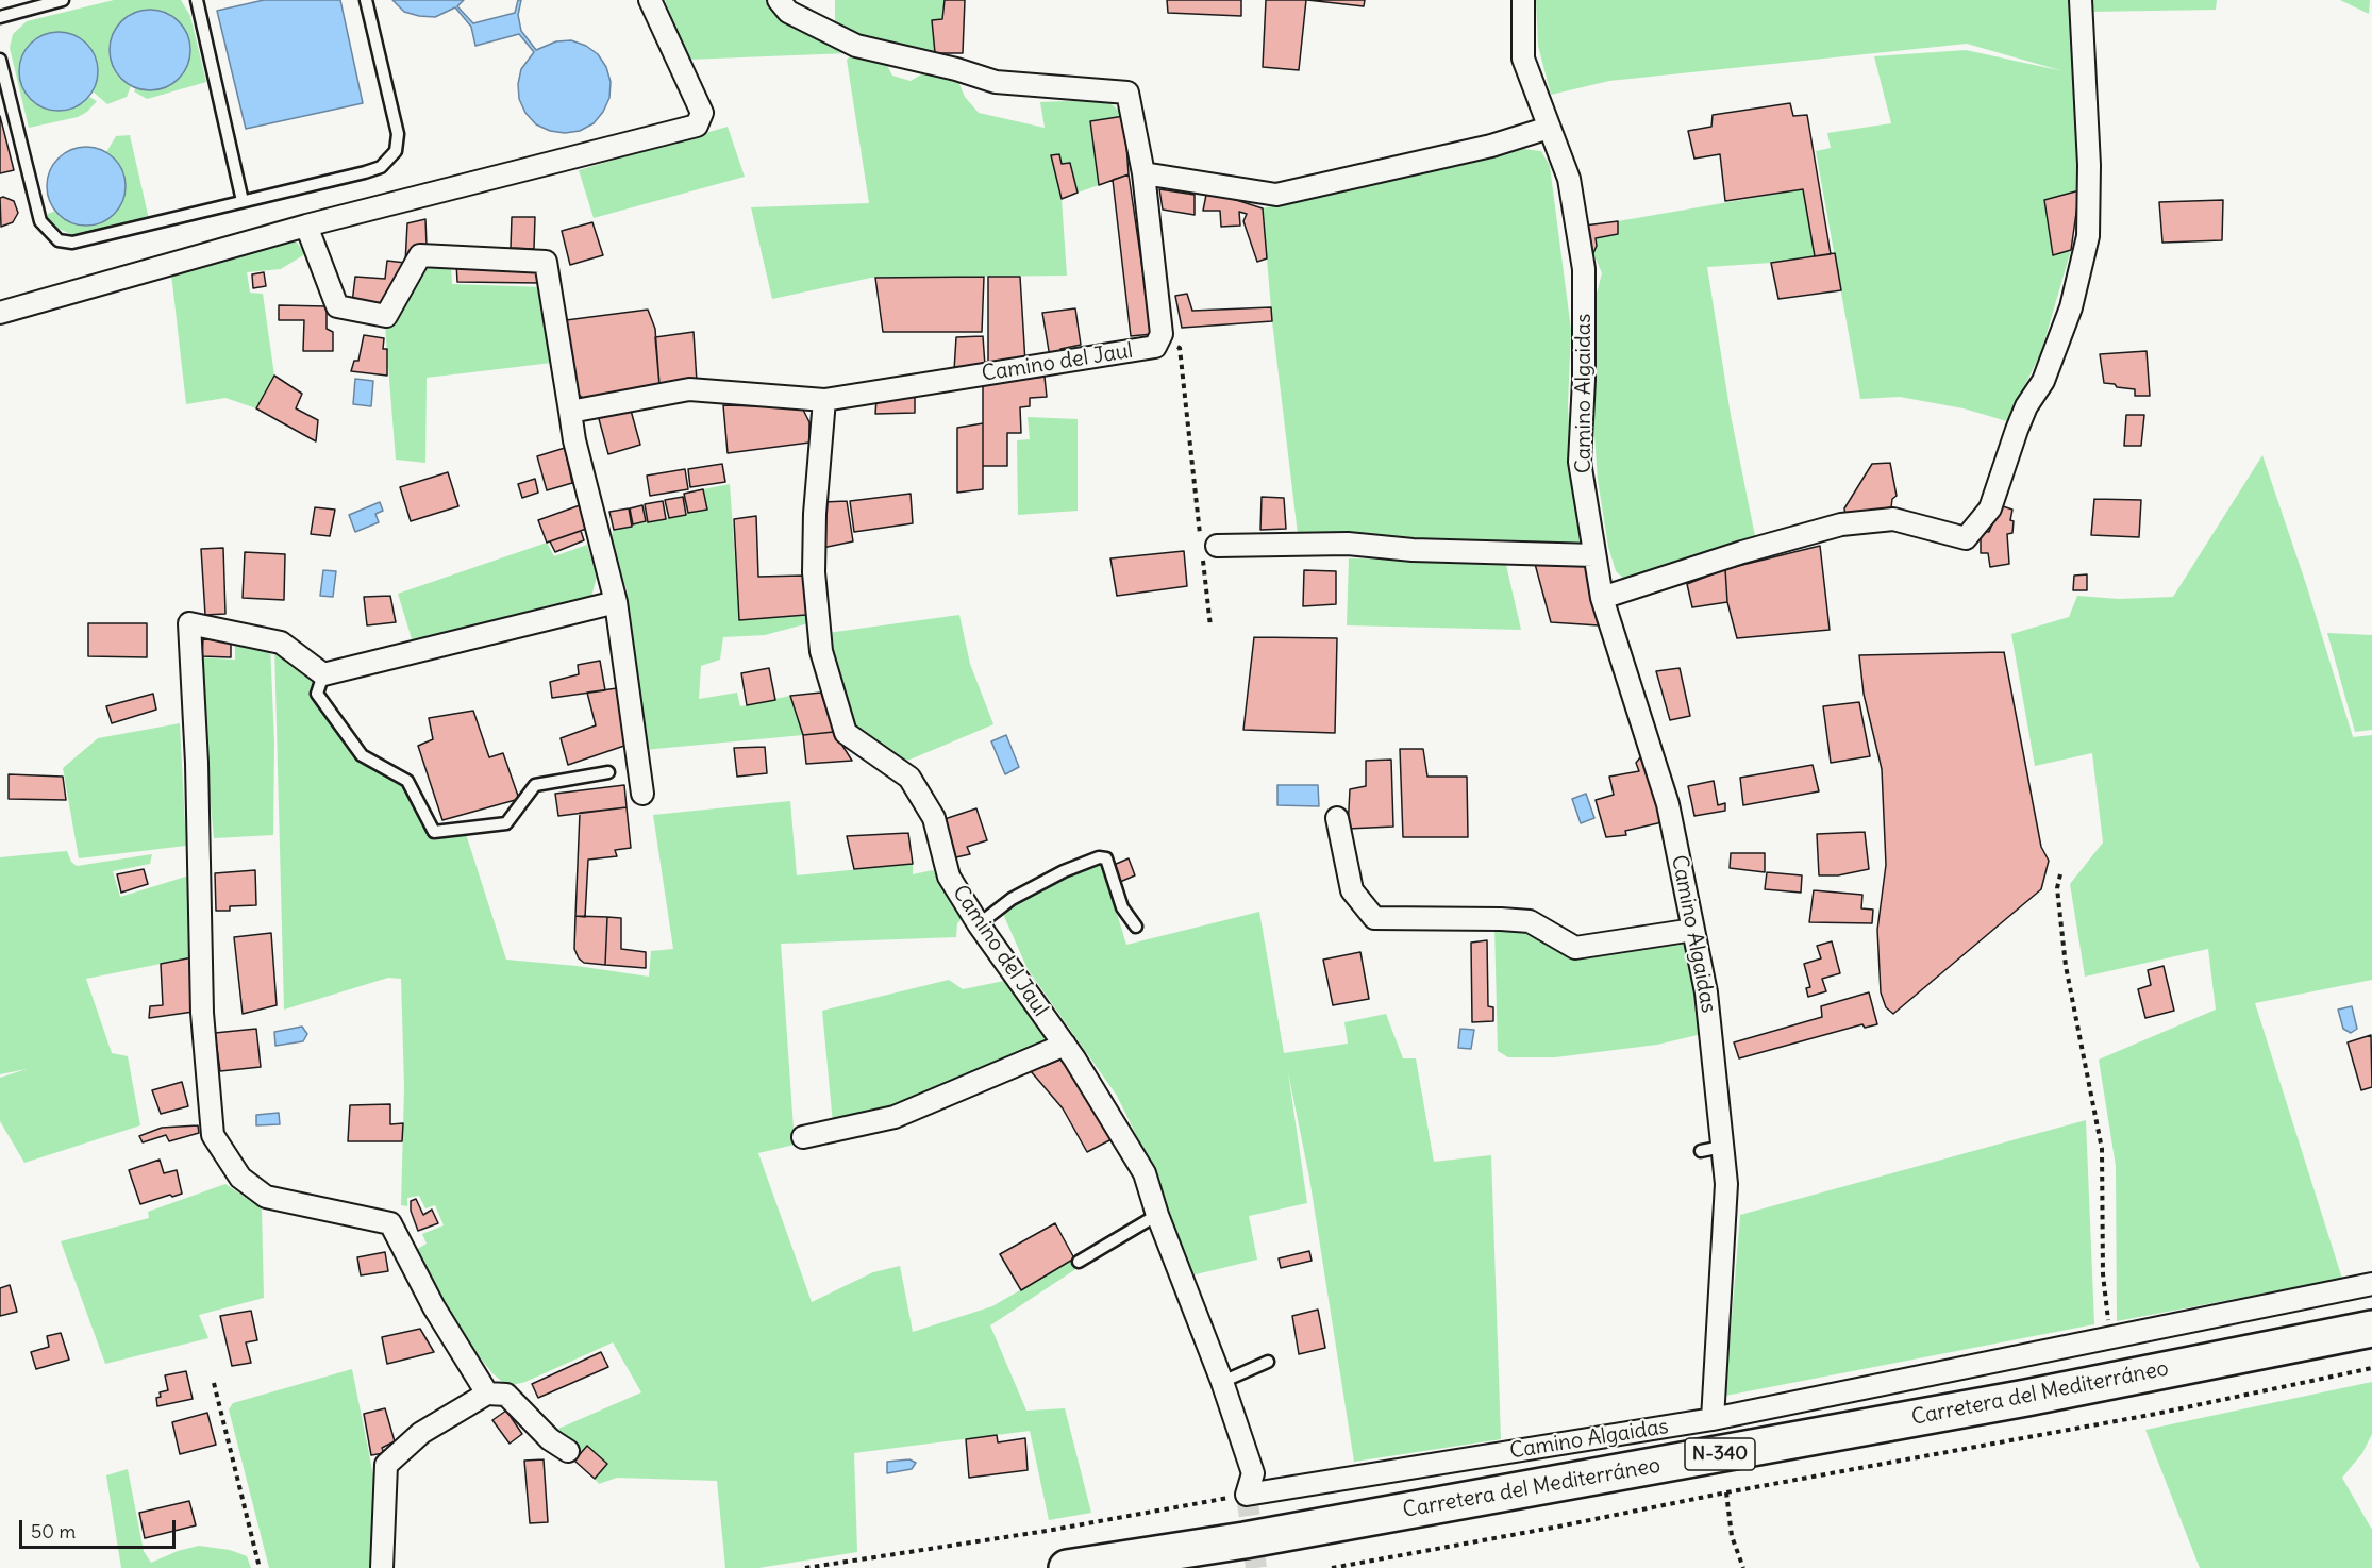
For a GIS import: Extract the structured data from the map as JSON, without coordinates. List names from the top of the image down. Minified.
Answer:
{"streets":{"highway":["Carretera del Mediterráneo","N-340"],"street":["Camino del Jaul","Camino Algaidas"]},"crossings":[["Camino del Jaul","Camino Algaidas"]],"scale_bar":"50 m"}
